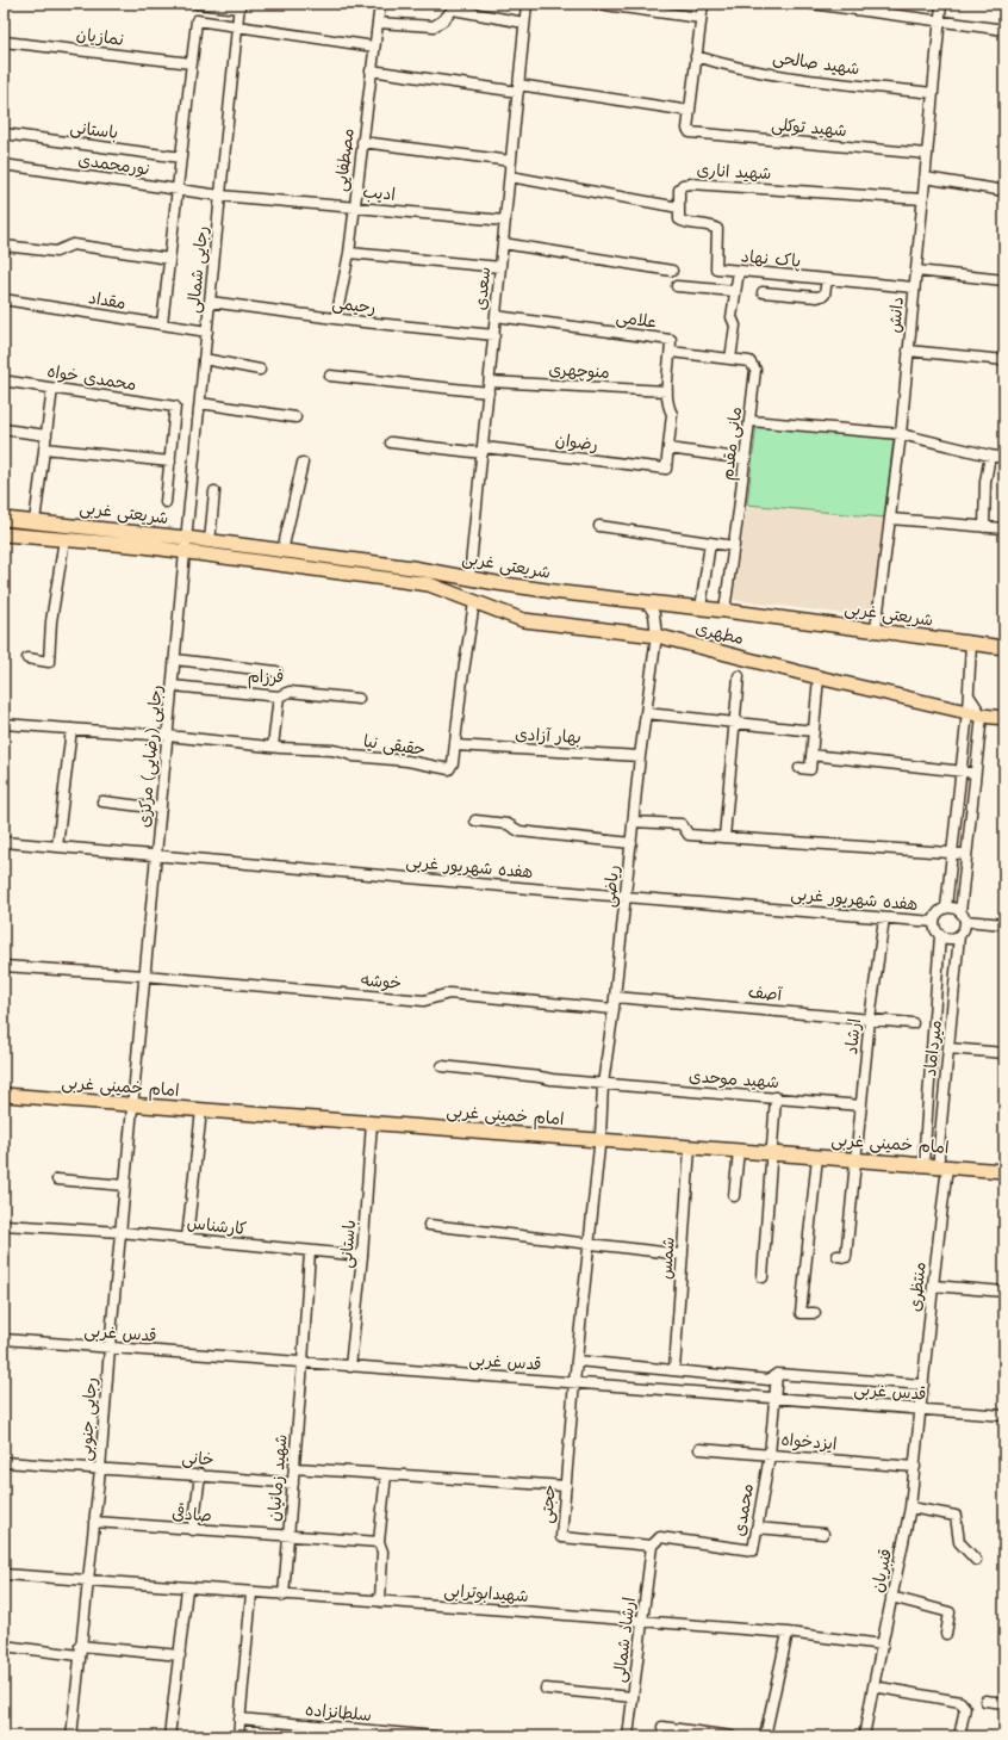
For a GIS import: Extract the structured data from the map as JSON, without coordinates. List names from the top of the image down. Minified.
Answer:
{"streets":{"main road":["شریعتی غربی","مطهری","امام خمینی غربی"],"street":["نمازیان","شهید صالحی","شهید توکلی","باستانی","مصطفایی","نورمحمدی","شهید اناری","ادیب","پاک نهاد","رجایی شمالی","سعدی","مقداد","رحیمی","دانش","علامی","منوچهری","محمدی خواه","رضوان","مانی مقدم","فرزام","بهار آزادی","حقیقی نیا","رجایی (رضایی) مرکزی","هفده شهریور غربی","ریاضی","خوشه","آصف","ارشاد","میرداماد","شهید موحدی","کارشناس","شمس","منتظری","قدس غربی","رجایی جنوبی","ایزدخواه","خانی","شهید زمانیان","حجتی","محمدی","صادقی","قنبریان","شهیدابوترابی","ارشاد شمالی","سلطانزاده"]},"crossings":[["شهید صالحی","دانش"],["شهید توکلی","دانش"],["باستانی","امام خمینی غربی"],["باستانی","کارشناس"],["باستانی","قدس غربی"],["مصطفایی","ادیب"],["مصطفایی","رحیمی"],["نورمحمدی","ادیب"],["نورمحمدی","رجایی شمالی"],["شهید اناری","پاک نهاد"],["شهید اناری","دانش"],["ادیب","رجایی شمالی"],["ادیب","سعدی"],["پاک نهاد","دانش"],["رجایی شمالی","مقداد"],["رجایی شمالی","رحیمی"],["رجایی شمالی","شریعتی غربی"],["رجایی شمالی","رجایی (رضایی) مرکزی"],["سعدی","رحیمی"],["سعدی","علامی"],["سعدی","منوچهری"],["سعدی","رضوان"],["سعدی","شریعتی غربی"],["دانش","شریعتی غربی"],["علامی","منوچهری"],["علامی","رضوان"],["علامی","مانی مقدم"],["مانی مقدم","شریعتی غربی"],["شریعتی غربی","مطهری"],["شریعتی غربی","رجایی (رضایی) مرکزی"],["مطهری","حقیقی نیا"],["مطهری","ریاضی"],["فرزام","رجایی (رضایی) مرکزی"],["بهار آزادی","حقیقی نیا"],["بهار آزادی","ریاضی"],["حقیقی نیا","رجایی (رضایی) مرکزی"],["رجایی (رضایی) مرکزی","هفده شهریور غربی"],["رجایی (رضایی) مرکزی","خوشه"],["رجایی (رضایی) مرکزی","امام خمینی غربی"],["رجایی (رضایی) مرکزی","رجایی جنوبی"],["هفده شهریور غربی","ریاضی"],["هفده شهریور غربی","ارشاد"],["هفده شهریور غربی","میرداماد"],["ریاضی","خوشه"],["ریاضی","آصف"],["ریاضی","شهید موحدی"],["ریاضی","امام خمینی غربی"],["ریاضی","حجتی"],["آصف","ارشاد"],["ارشاد","شهید موحدی"],["ارشاد","امام خمینی غربی"],["میرداماد","امام خمینی غربی"],["میرداماد","منتظری"],["امام خمینی غربی","شمس"],["امام خمینی غربی","منتظری"],["امام خمینی غربی","رجایی جنوبی"],["کارشناس","رجایی جنوبی"],["منتظری","قدس غربی"],["منتظری","قنبریان"],["قدس غربی","رجایی جنوبی"],["قدس غربی","شهید زمانیان"],["قدس غربی","حجتی"],["قدس غربی","محمدی"],["قدس غربی","قنبریان"],["رجایی جنوبی","خانی"],["رجایی جنوبی","صادقی"],["رجایی جنوبی","شهیدابوترابی"],["ایزدخواه","محمدی"],["ایزدخواه","قنبریان"],["خانی","شهید زمانیان"],["شهید زمانیان","صادقی"],["شهید زمانیان","شهیدابوترابی"],["حجتی","محمدی"],["حجتی","ارشاد شمالی"],["محمدی","ارشاد شمالی"],["قنبریان","شهیدابوترابی"],["شهیدابوترابی","ارشاد شمالی"]]}
